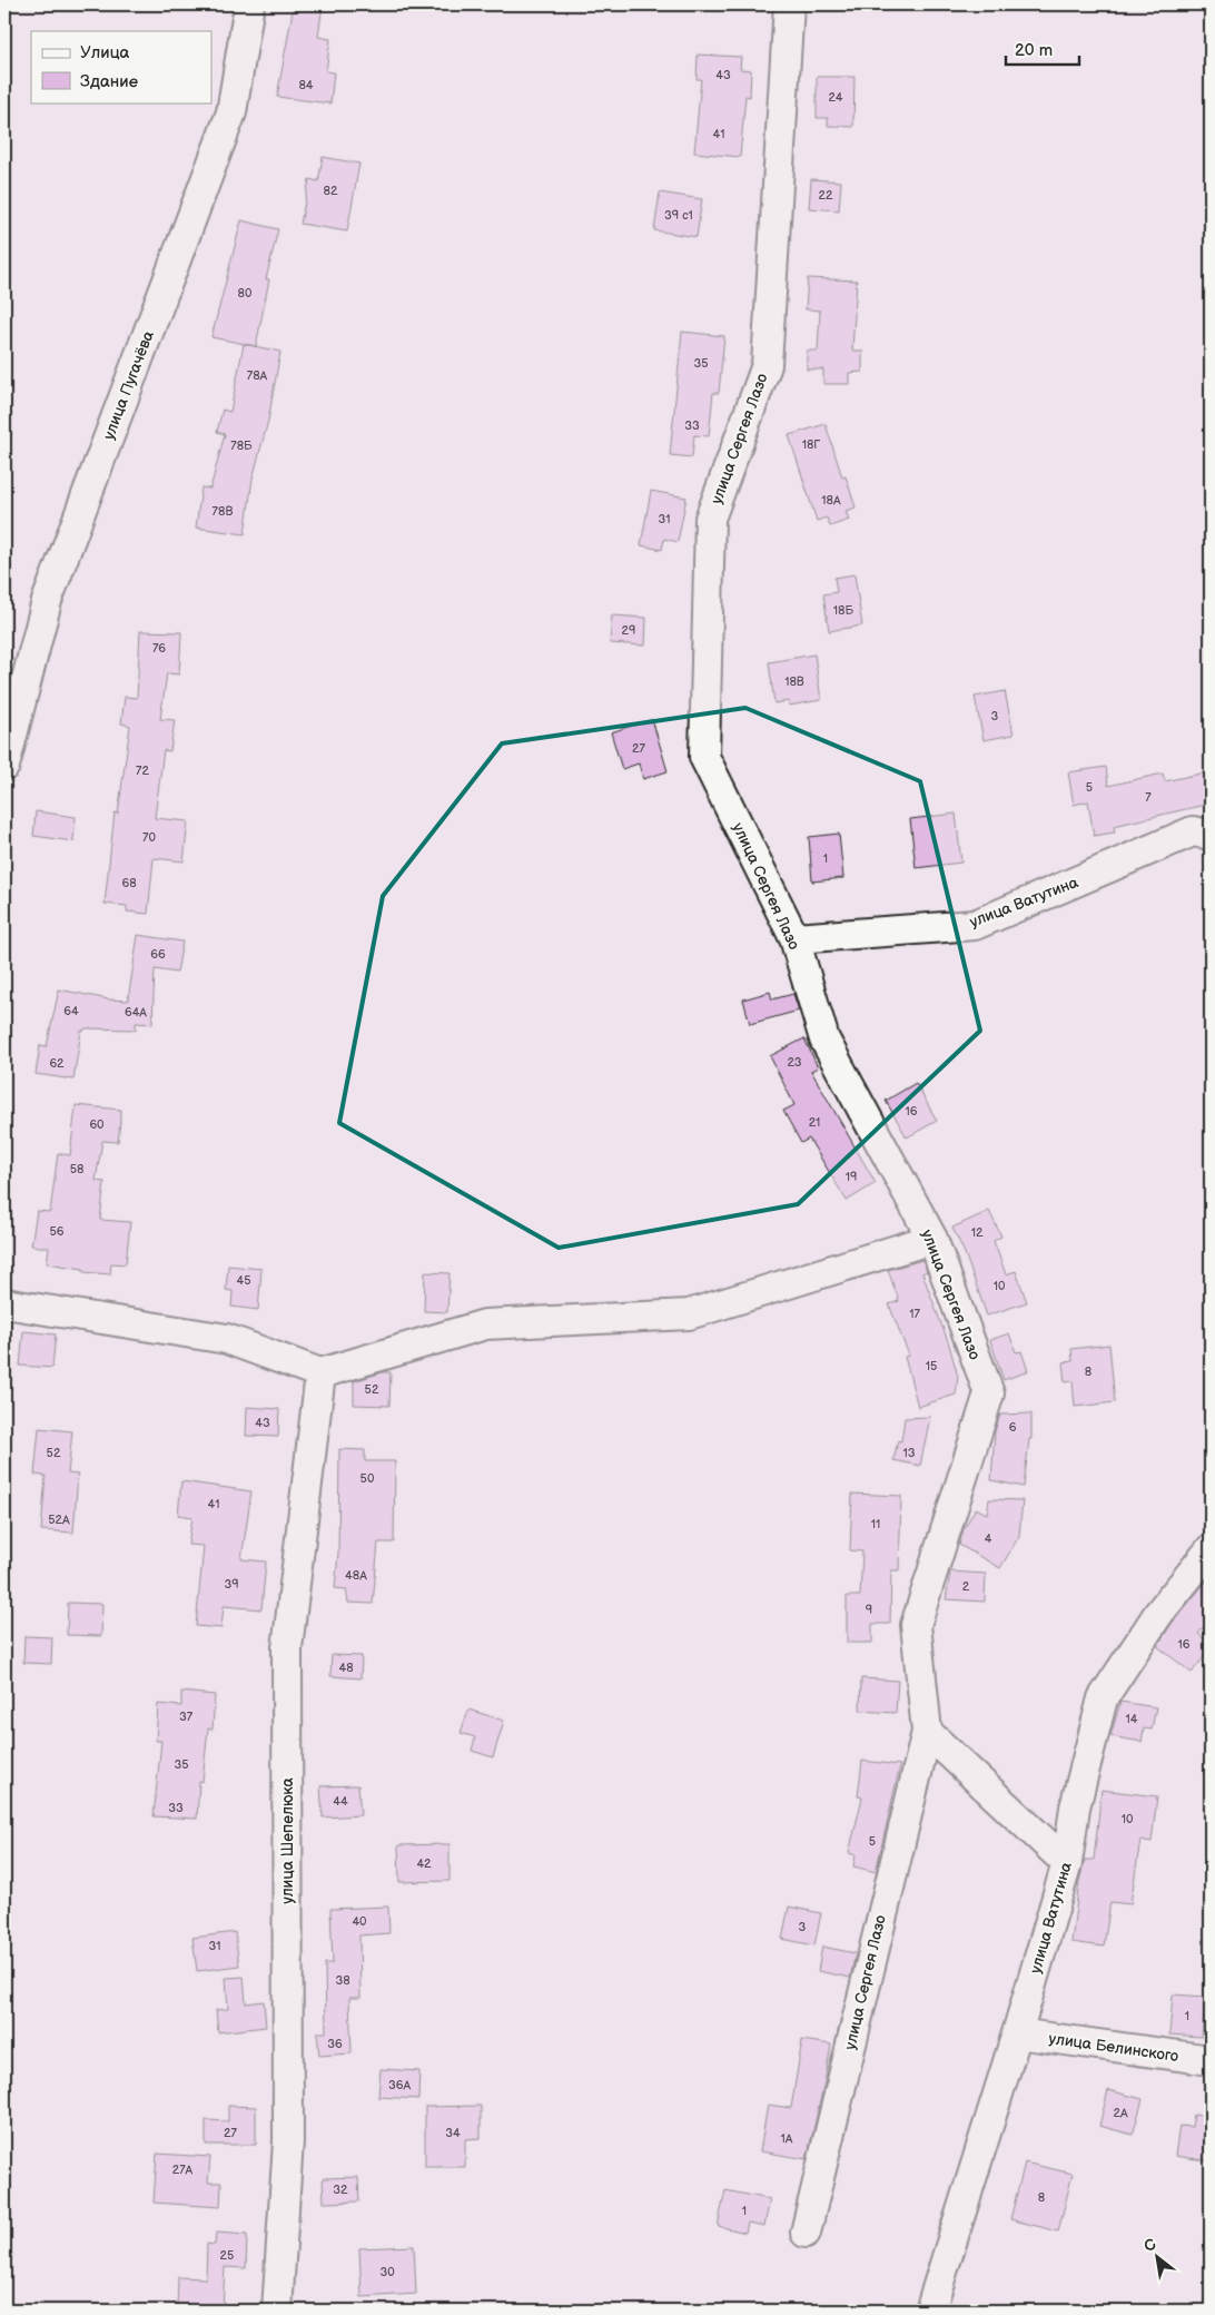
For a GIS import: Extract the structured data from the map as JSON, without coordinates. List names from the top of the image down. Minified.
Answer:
{"streets":{"street":["улица Пугачёва","улица Сергея Лазо","улица Ватутина","улица Шепелюка","улица Белинского"]},"crossings":[["улица Сергея Лазо","улица Ватутина"],["улица Ватутина","улица Белинского"]],"house_numbers":["43","84","24","41","82","22","39 с1","80","35","78А","33","18Г","78Б","18А","78В","31","18Б","29","76","18В","3","27","72","5","7","70","1","68","66","64","64А","23","62","16","21","60","58","19","56","12","45","10","17","15","8","52","43","6","52","13","50","41","52А","11","4","48А","39","2","9","16","48","37","14","35","44","33","10","5","42","40","3","31","38","1","36","36А","2А","27","34","1А","27А","32","8","1","25","30"],"legend":["Улица","Здание"],"scale_bar":"20 m","north":"top left"}
